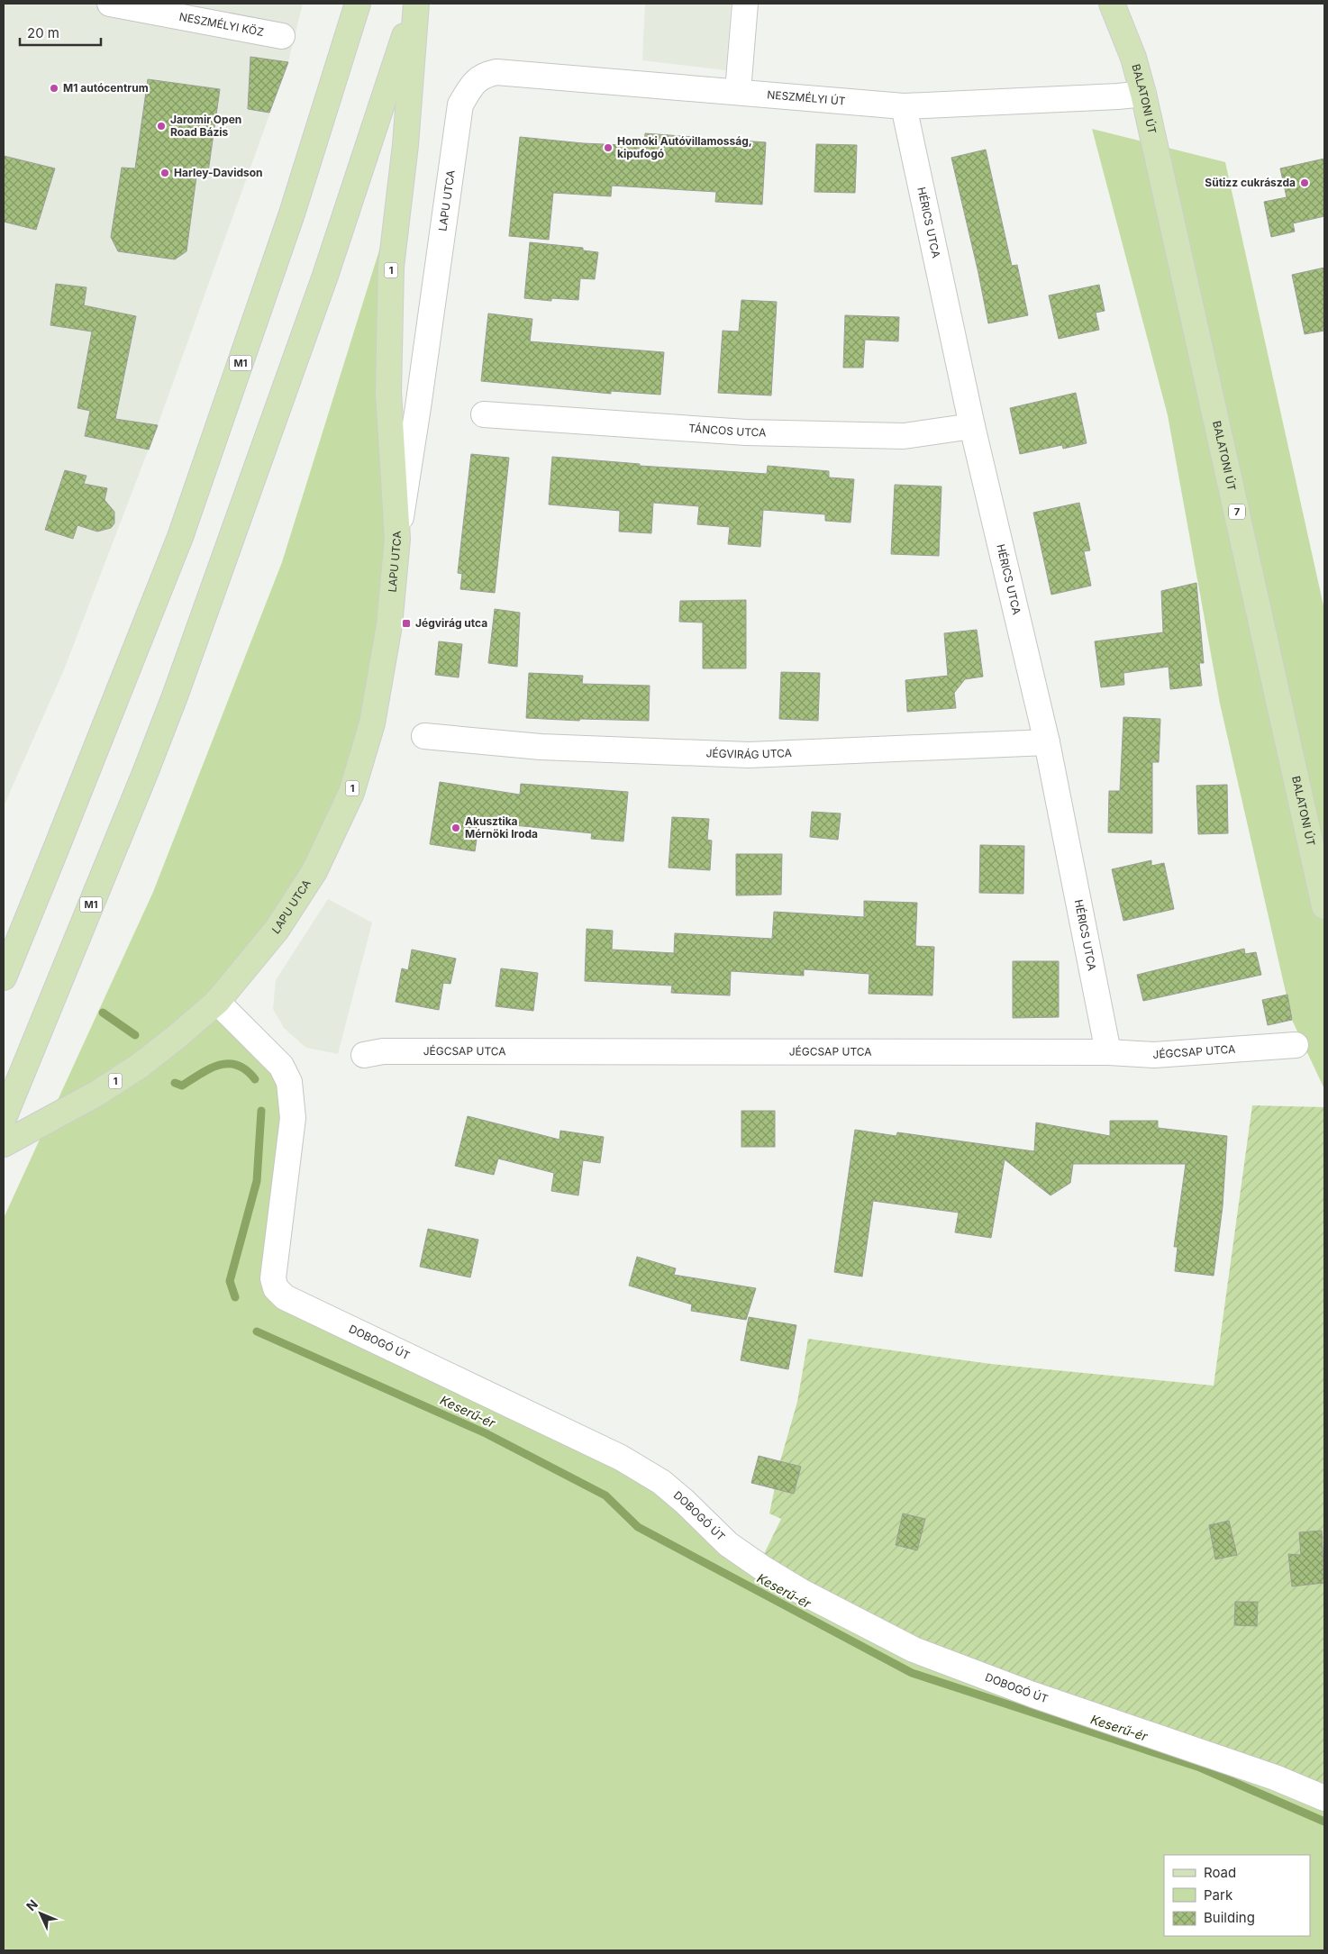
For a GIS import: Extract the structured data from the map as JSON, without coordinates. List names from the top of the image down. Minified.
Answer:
{"streets":{"main road":["BALATONI ÚT","LAPU UTCA","1","M1","7"],"street":["NESZMÉLYI KÖZ","NESZMÉLYI ÚT","HÉRICS UTCA","TÁNCOS UTCA","JÉGVIRÁG UTCA","JÉGCSAP UTCA","DOBOGÓ ÚT"]},"crossings":[["NESZMÉLYI ÚT","BALATONI ÚT"],["NESZMÉLYI ÚT","LAPU UTCA"],["NESZMÉLYI ÚT","HÉRICS UTCA"],["BALATONI ÚT","7"],["LAPU UTCA","1"],["LAPU UTCA","DOBOGÓ ÚT"],["HÉRICS UTCA","TÁNCOS UTCA"],["HÉRICS UTCA","JÉGVIRÁG UTCA"],["HÉRICS UTCA","JÉGCSAP UTCA"],["1","M1"],["1","DOBOGÓ ÚT"]],"water":["Keserű-ér"],"places":{"other":["M1 autócentrum","Jaromir Open Road Bázis","Homoki Autóvillamosság, kipufogó","Harley-Davidson","Sütizz cukrászda","Akusztika Mérnöki Iroda"],"transit":["Jégvirág utca"]},"legend":["Road","Park","Building"],"scale_bar":"20 m","north":"top left"}
